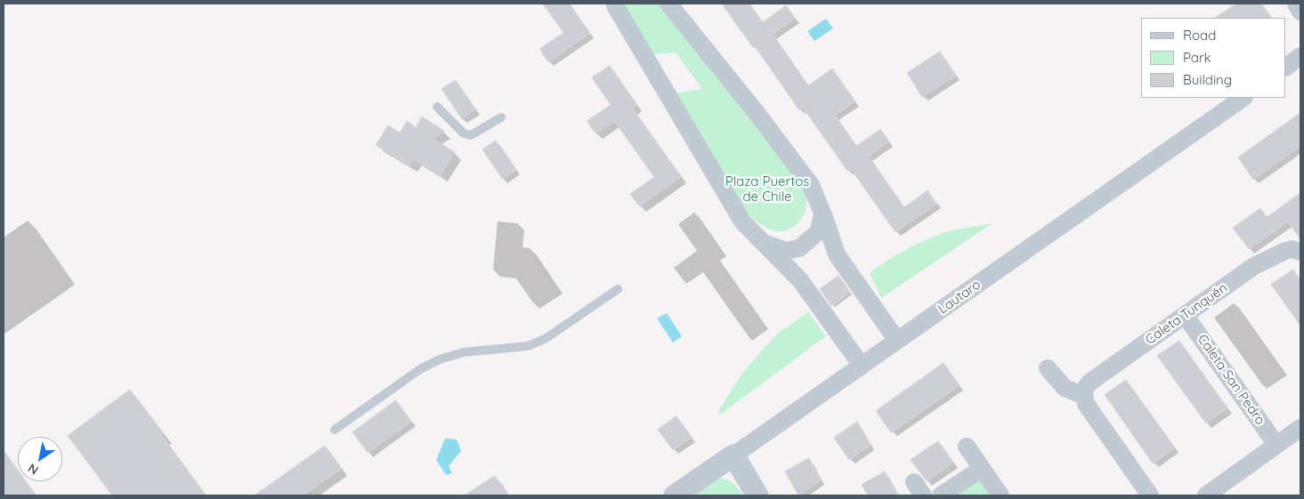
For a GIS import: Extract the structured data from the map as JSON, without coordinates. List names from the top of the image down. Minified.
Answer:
{"streets":{"street":["Lautaro","Caleta Tunquén","Caleta San Pedro"]},"crossings":[["Caleta Tunquén","Caleta San Pedro"]],"parks":["Plaza Puertos de Chile"],"legend":["Road","Park","Building"],"north":"bottom left"}
